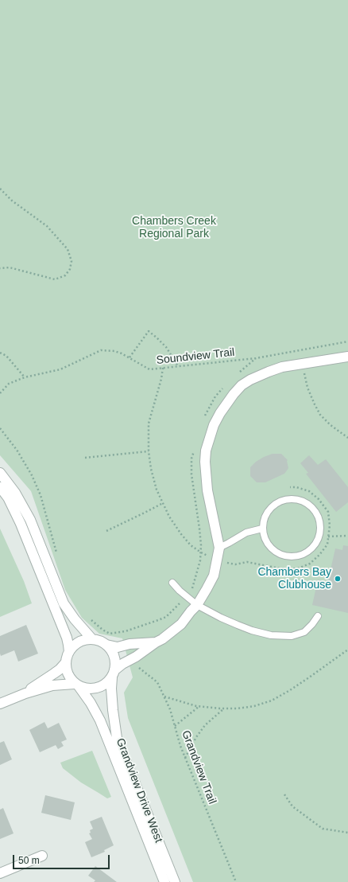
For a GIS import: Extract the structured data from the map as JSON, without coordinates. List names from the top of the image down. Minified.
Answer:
{"streets":{"street":["Grandview Drive West"],"path":["Soundview Trail","Grandview Trail"]},"parks":["Chambers Creek Regional Park"],"places":["Chambers Bay Clubhouse"],"scale_bar":"50 m"}
